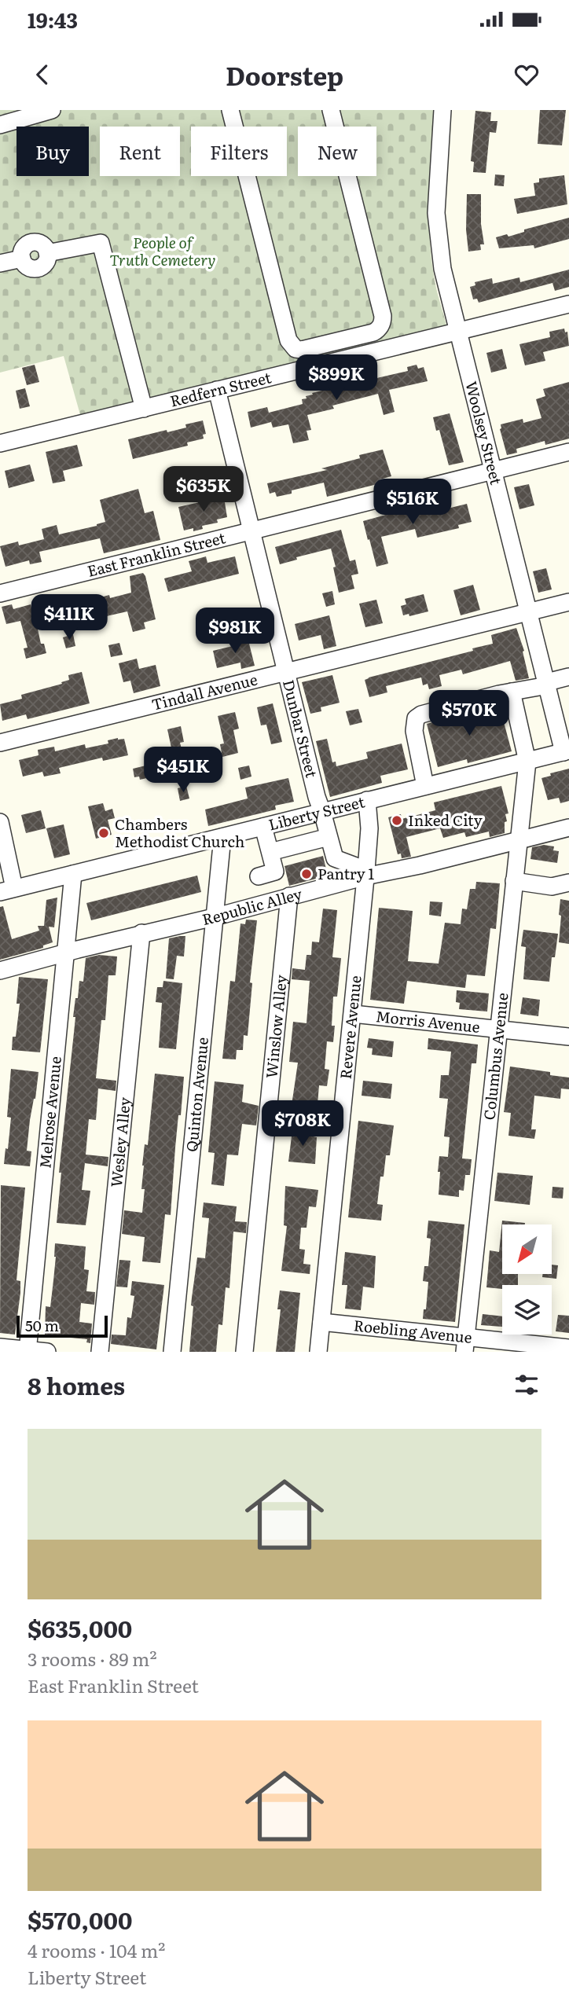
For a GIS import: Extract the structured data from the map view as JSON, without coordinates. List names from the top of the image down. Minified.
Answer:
{"streets":{"street":["Redfern Street","Woolsey Street","East Franklin Street","Tindall Avenue","Dunbar Street","Liberty Street","Republic Alley","Morris Avenue","Winslow Alley","Revere Avenue","Columbus Avenue","Quinton Avenue","Melrose Avenue","Wesley Alley","Roebling Avenue"]},"crossings":[["Redfern Street","Woolsey Street"],["Redfern Street","Dunbar Street"],["Woolsey Street","East Franklin Street"],["Woolsey Street","Tindall Avenue"],["Woolsey Street","Liberty Street"],["East Franklin Street","Dunbar Street"],["Tindall Avenue","Dunbar Street"],["Dunbar Street","Liberty Street"],["Dunbar Street","Republic Alley"],["Dunbar Street","Revere Avenue"],["Liberty Street","Revere Avenue"],["Liberty Street","Columbus Avenue"],["Liberty Street","Quinton Avenue"],["Liberty Street","Melrose Avenue"],["Republic Alley","Winslow Alley"],["Republic Alley","Revere Avenue"],["Republic Alley","Columbus Avenue"],["Republic Alley","Quinton Avenue"],["Republic Alley","Melrose Avenue"],["Republic Alley","Wesley Alley"],["Morris Avenue","Revere Avenue"],["Morris Avenue","Columbus Avenue"],["Revere Avenue","Roebling Avenue"],["Columbus Avenue","Roebling Avenue"]],"parks":["People of Truth Cemetery"],"places":["Inked City","Chambers Methodist Church","Pantry 1"],"scale_bar":"50 m","north":"bottom left","page":{"status":"19:43","header":"Doorstep","chip":["Buy","Rent","Filters","New"],"price":["$899K","$635K","$516K","$411K","$981K","$570K","$451K","$708K"],"scale":"50 m","heading":"8 homes","list":[{"name":"$635,000","note":"3 rooms · 89 m² · East Franklin Street"},{"name":"$570,000","note":"4 rooms · 104 m² · Liberty Street"}]}}
